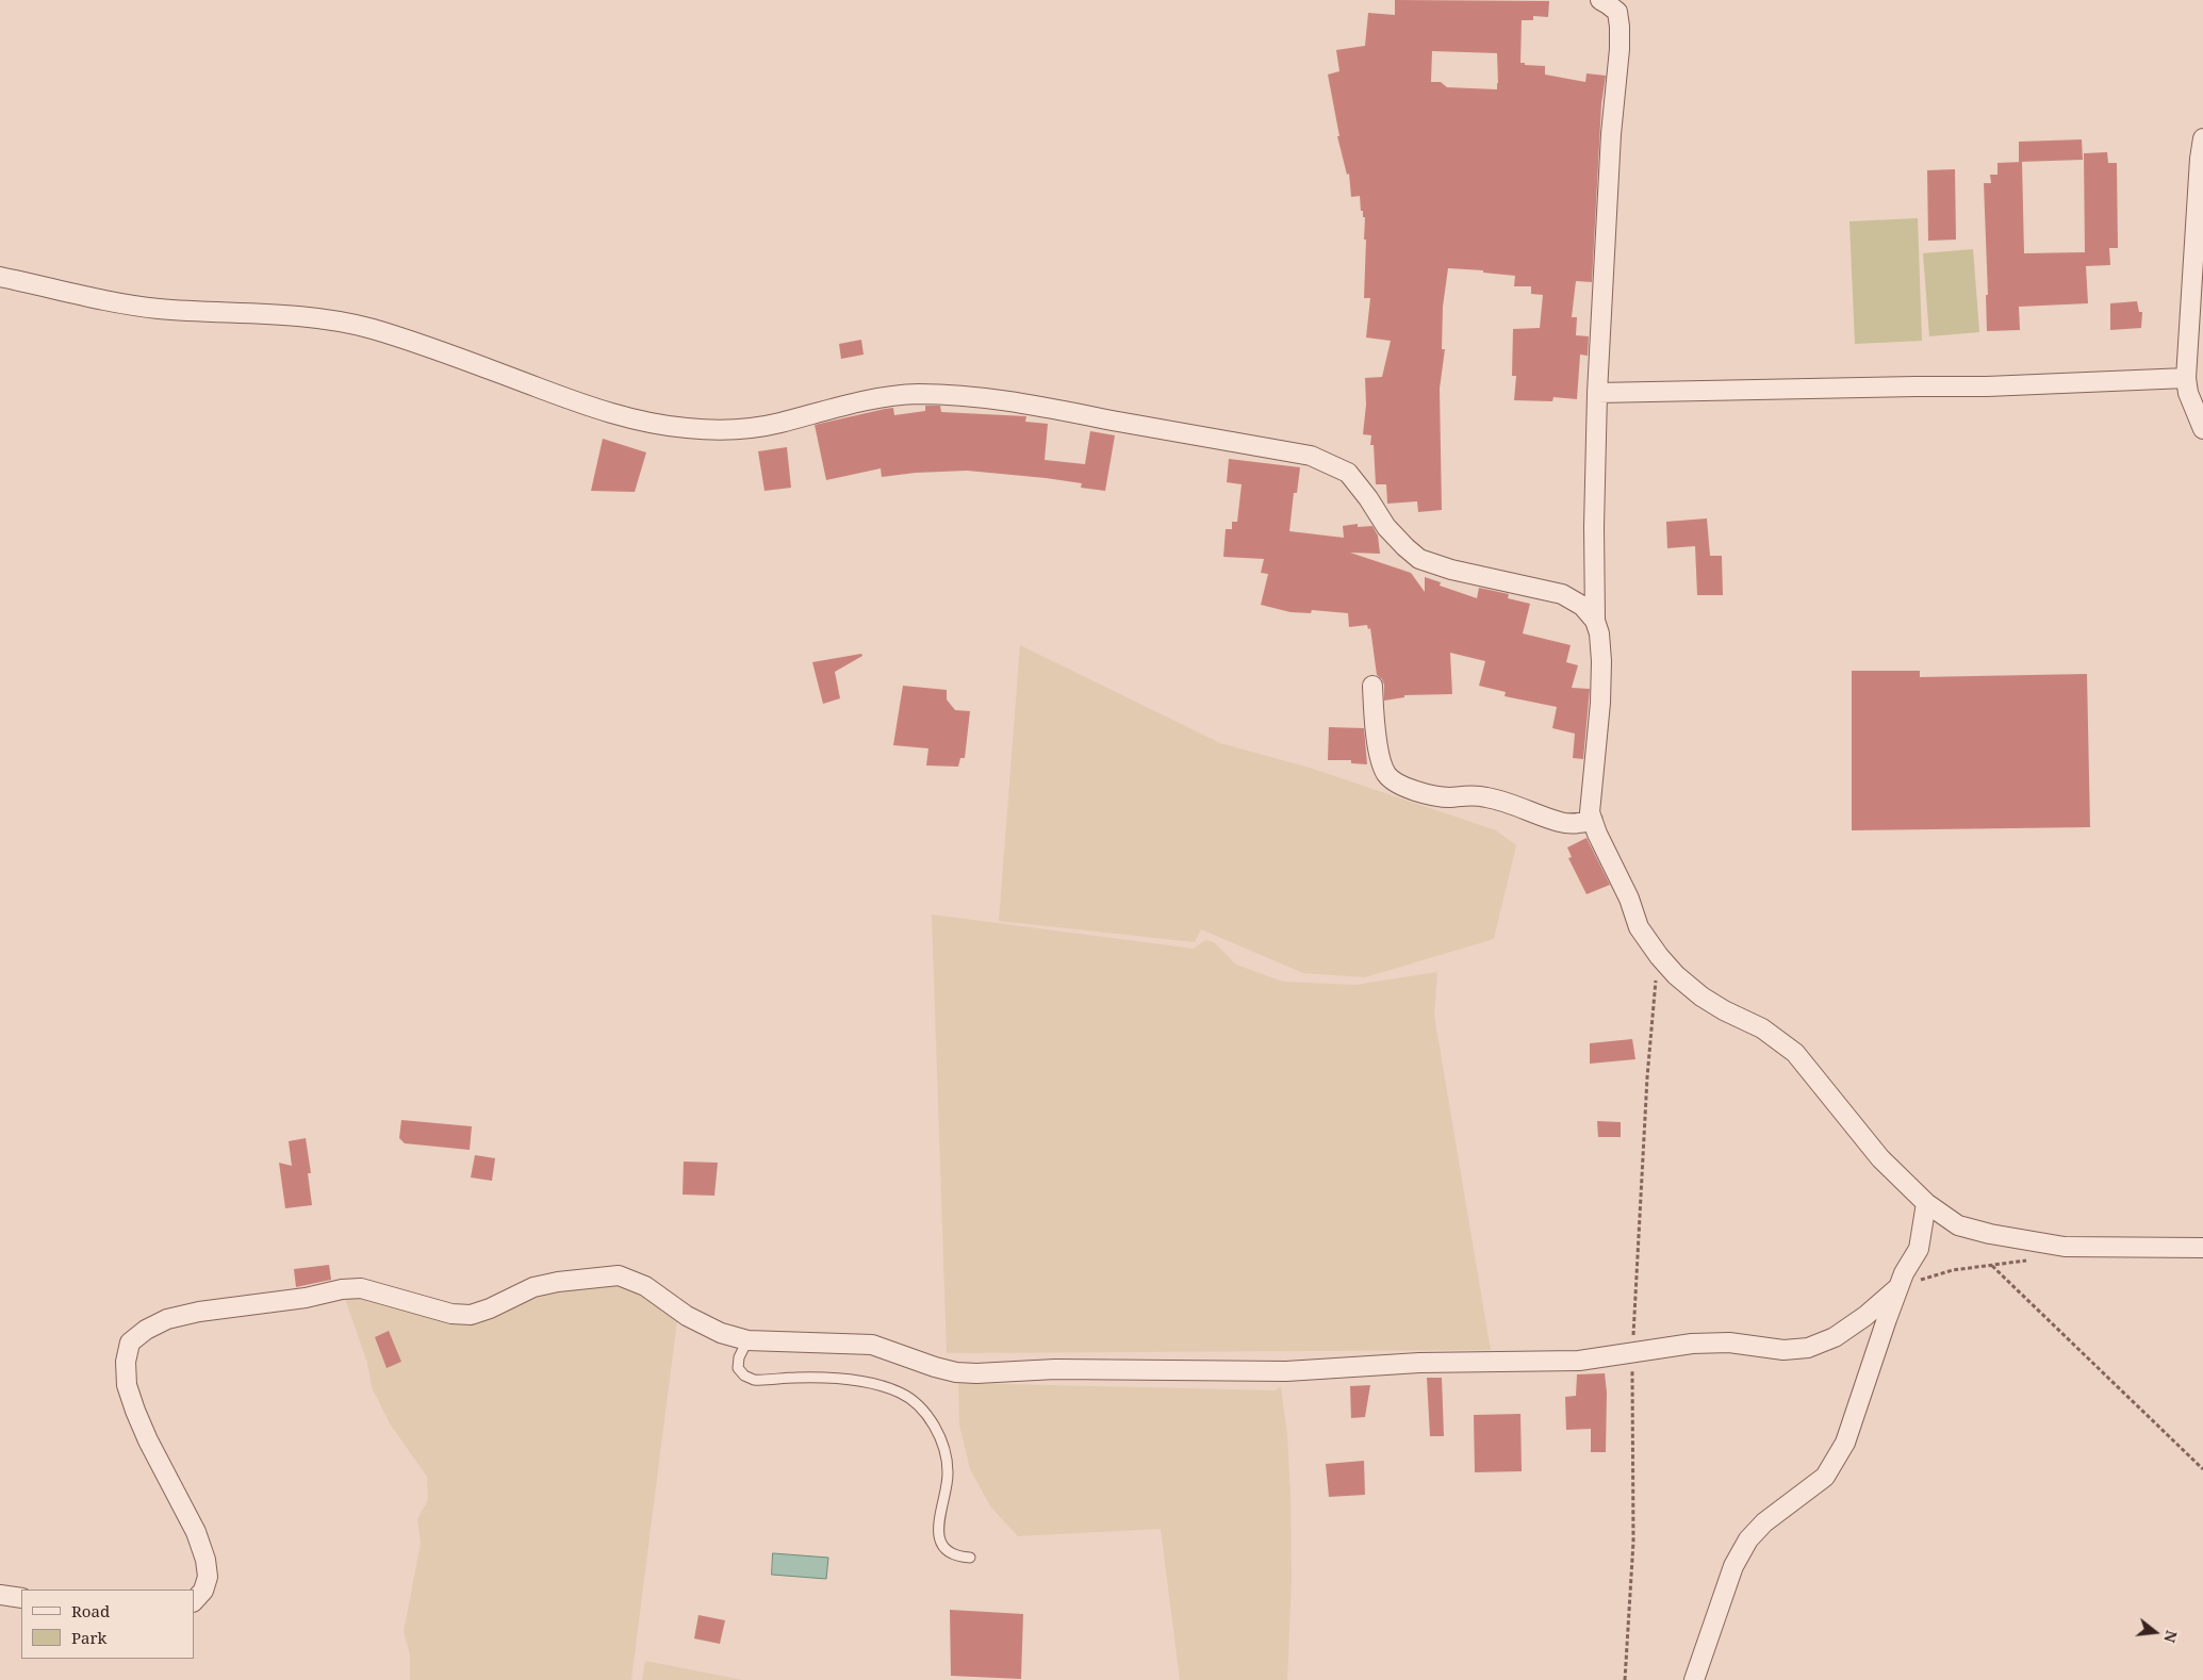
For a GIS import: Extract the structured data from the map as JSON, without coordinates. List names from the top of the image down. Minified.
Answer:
{"legend":["Road","Park"],"north":"right"}
